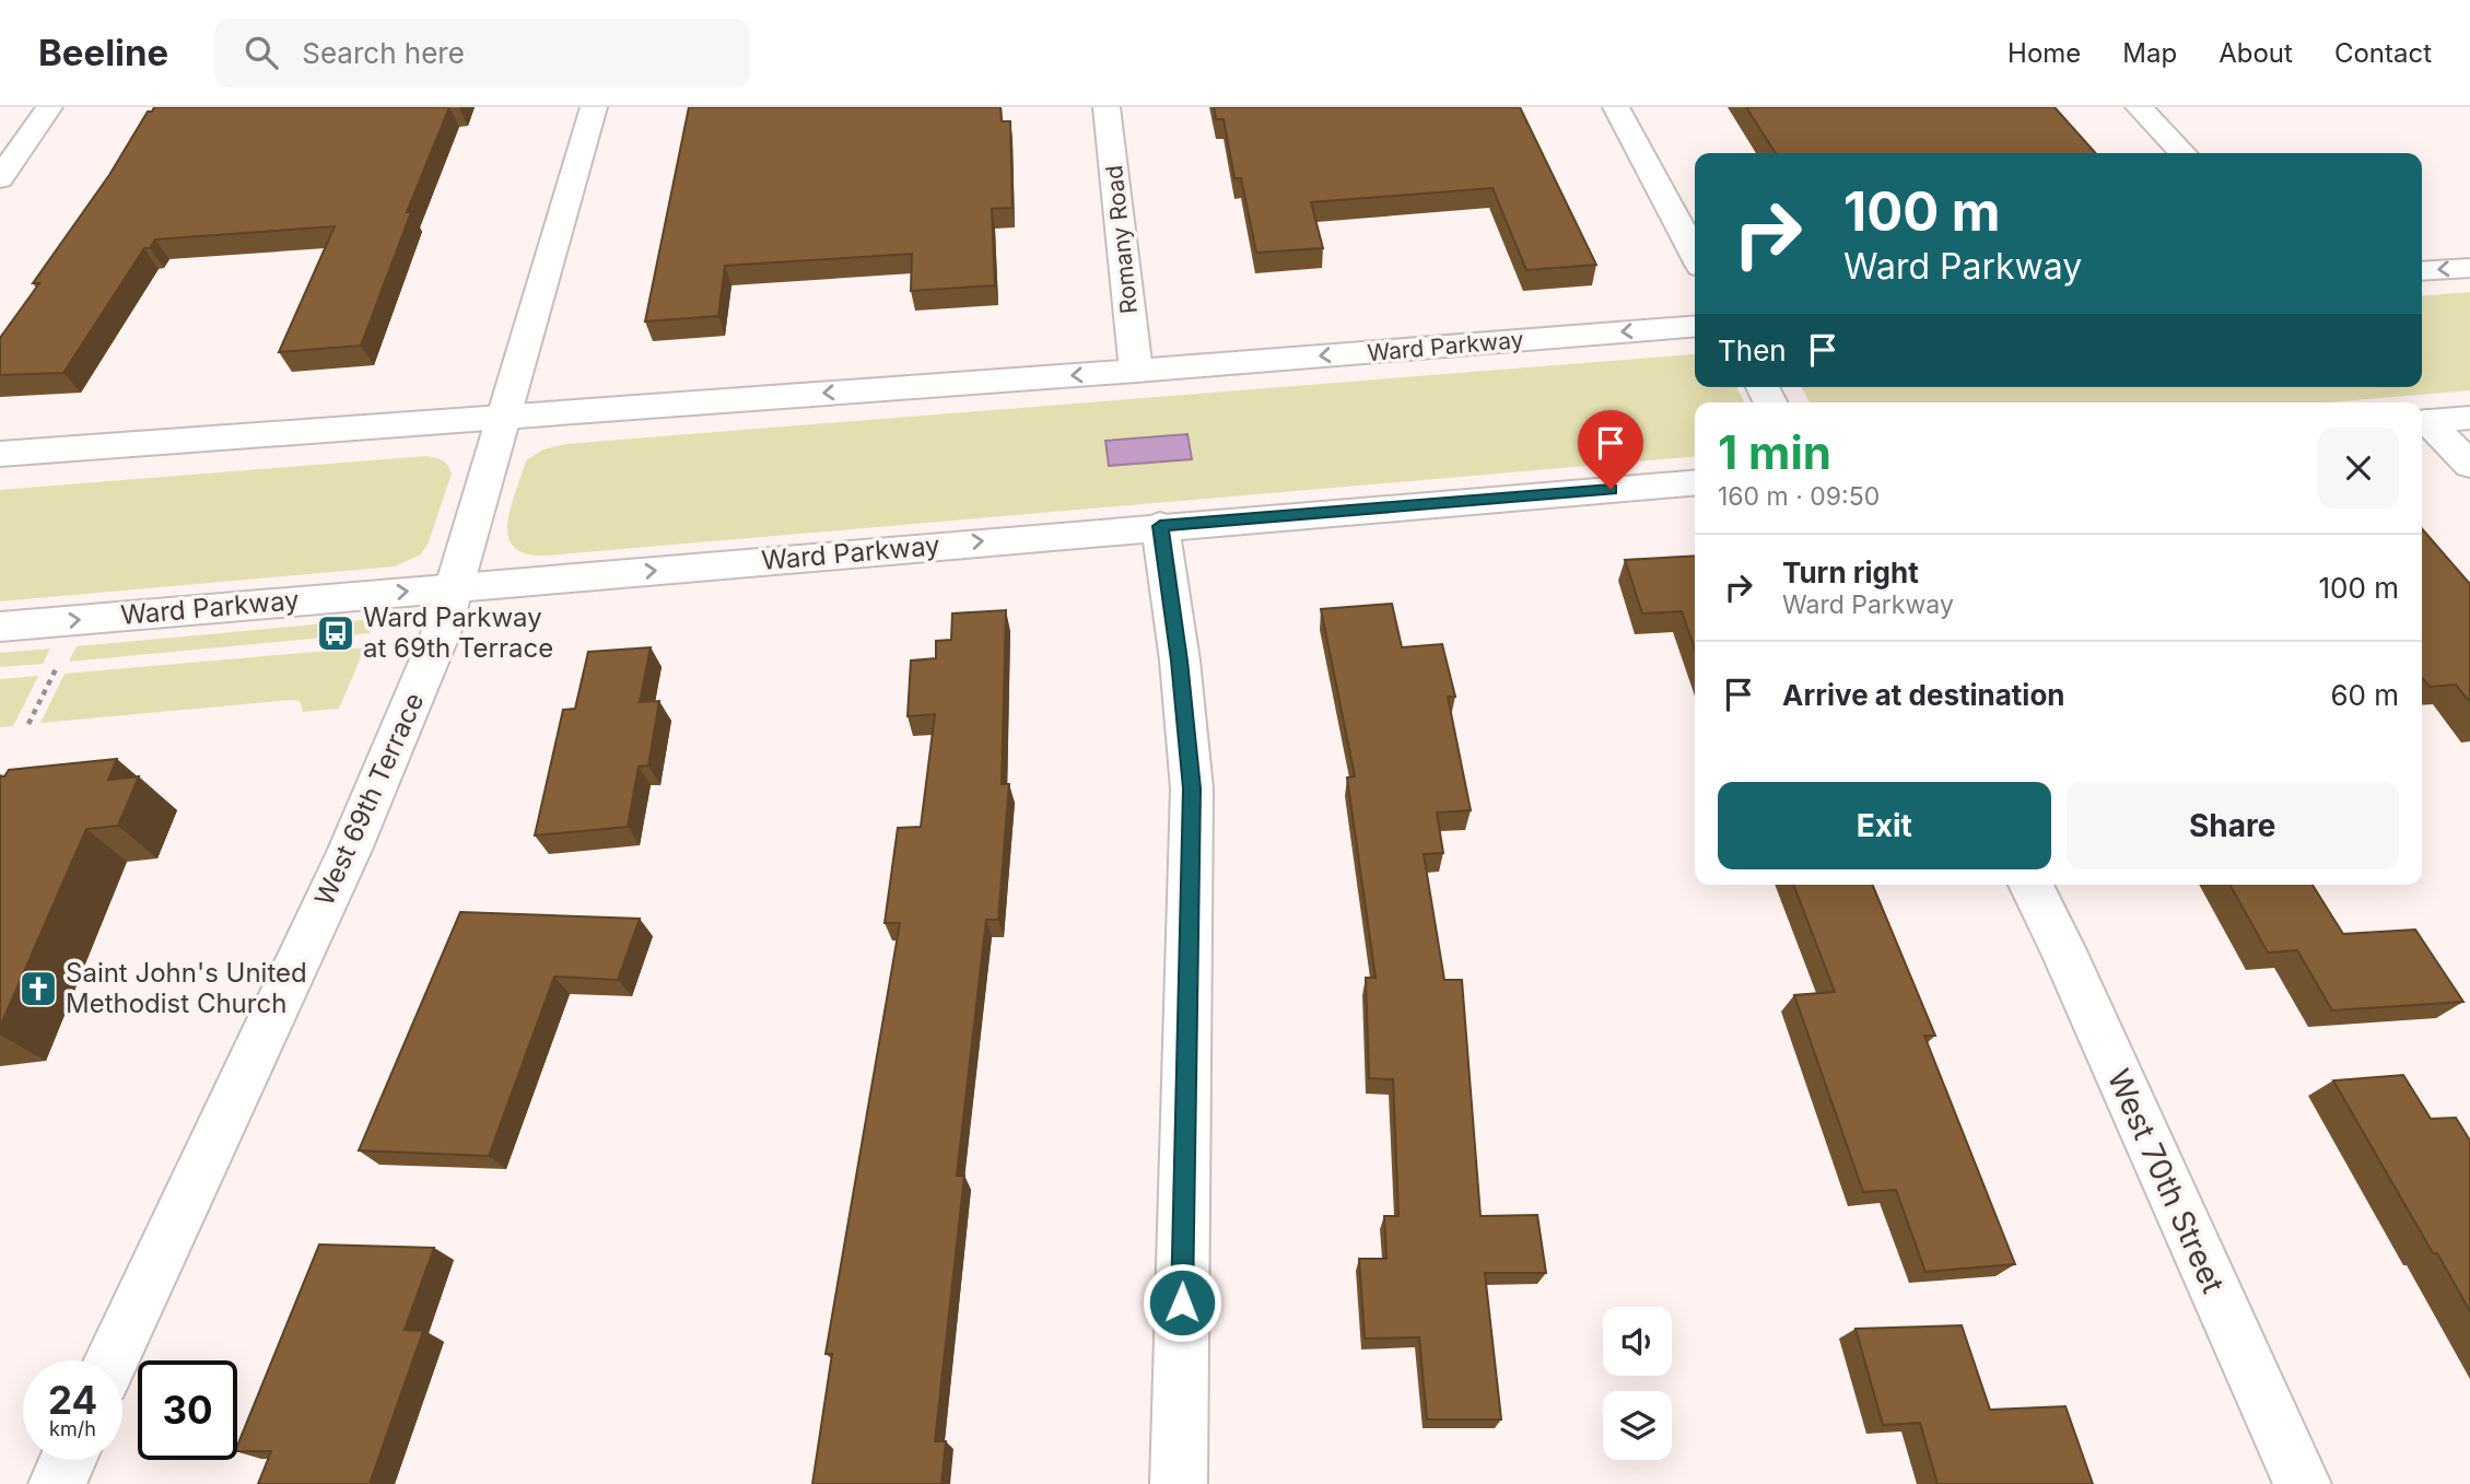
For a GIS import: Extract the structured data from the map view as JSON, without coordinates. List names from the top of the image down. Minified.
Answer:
{"streets":{"street":["Romany Road","Ward Parkway","West 69th Terrace","West 70th Street"]},"crossings":[["Romany Road","Ward Parkway"],["Ward Parkway","West 69th Terrace"]],"places":{"bus stop":["Ward Parkway at 69th Terrace"],"church":["Saint John's United Methodist Church"]},"page":{"header":"Beeline","search":"Search here","nav":["Home","Map","About","Contact"],"turn":["100 m","Ward Parkway"],"then":"Then","heading":["1 min","160 m · 09:50"],"list":[{"name":"Turn right","note":"Ward Parkway","value":"100 m"},{"name":"Arrive at destination","value":"60 m"}],"buttons":["Exit","Share"],"speed":"24 km/h","limit":"30"}}
